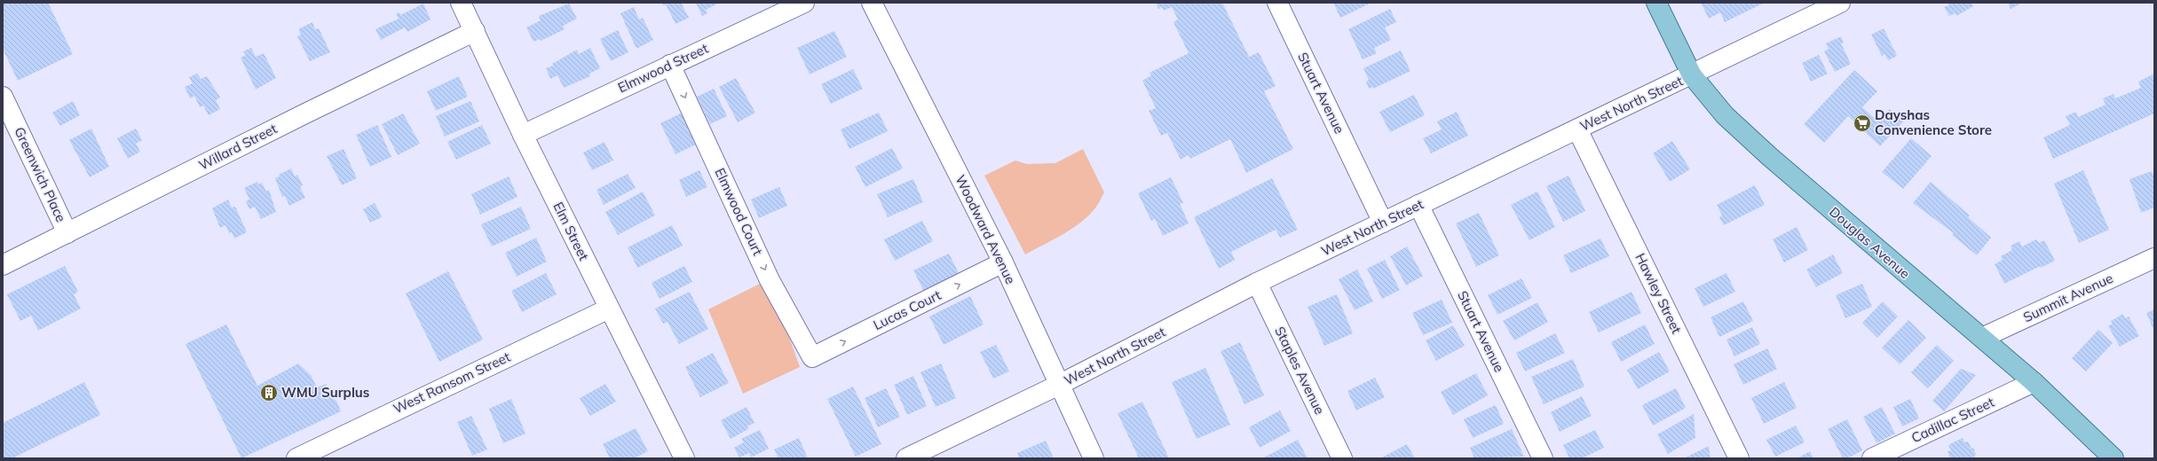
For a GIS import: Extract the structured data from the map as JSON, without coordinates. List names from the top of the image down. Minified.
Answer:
{"streets":{"main road":["Douglas Avenue"],"street":["Elmwood Street","Stuart Avenue","West North Street","Willard Street","Greenwich Place","Elmwood Court","Woodward Avenue","Elm Street","Hawley Street","Summit Avenue","Lucas Court","Staples Avenue","West Ransom Street","Cadillac Street"]},"crossings":[["Elmwood Street","Elmwood Court"],["Elmwood Street","Elm Street"],["Stuart Avenue","West North Street"],["West North Street","Woodward Avenue"],["West North Street","Douglas Avenue"],["West North Street","Hawley Street"],["West North Street","Staples Avenue"],["Willard Street","Greenwich Place"],["Willard Street","Elm Street"],["Elmwood Court","Lucas Court"],["Woodward Avenue","Lucas Court"],["Elm Street","West Ransom Street"],["Douglas Avenue","Summit Avenue"],["Douglas Avenue","Cadillac Street"]],"one_way":["Elmwood Court","Lucas Court"],"places":{"supermarket":["Dayshas Convenience Store"],"building":["WMU Surplus"]}}
